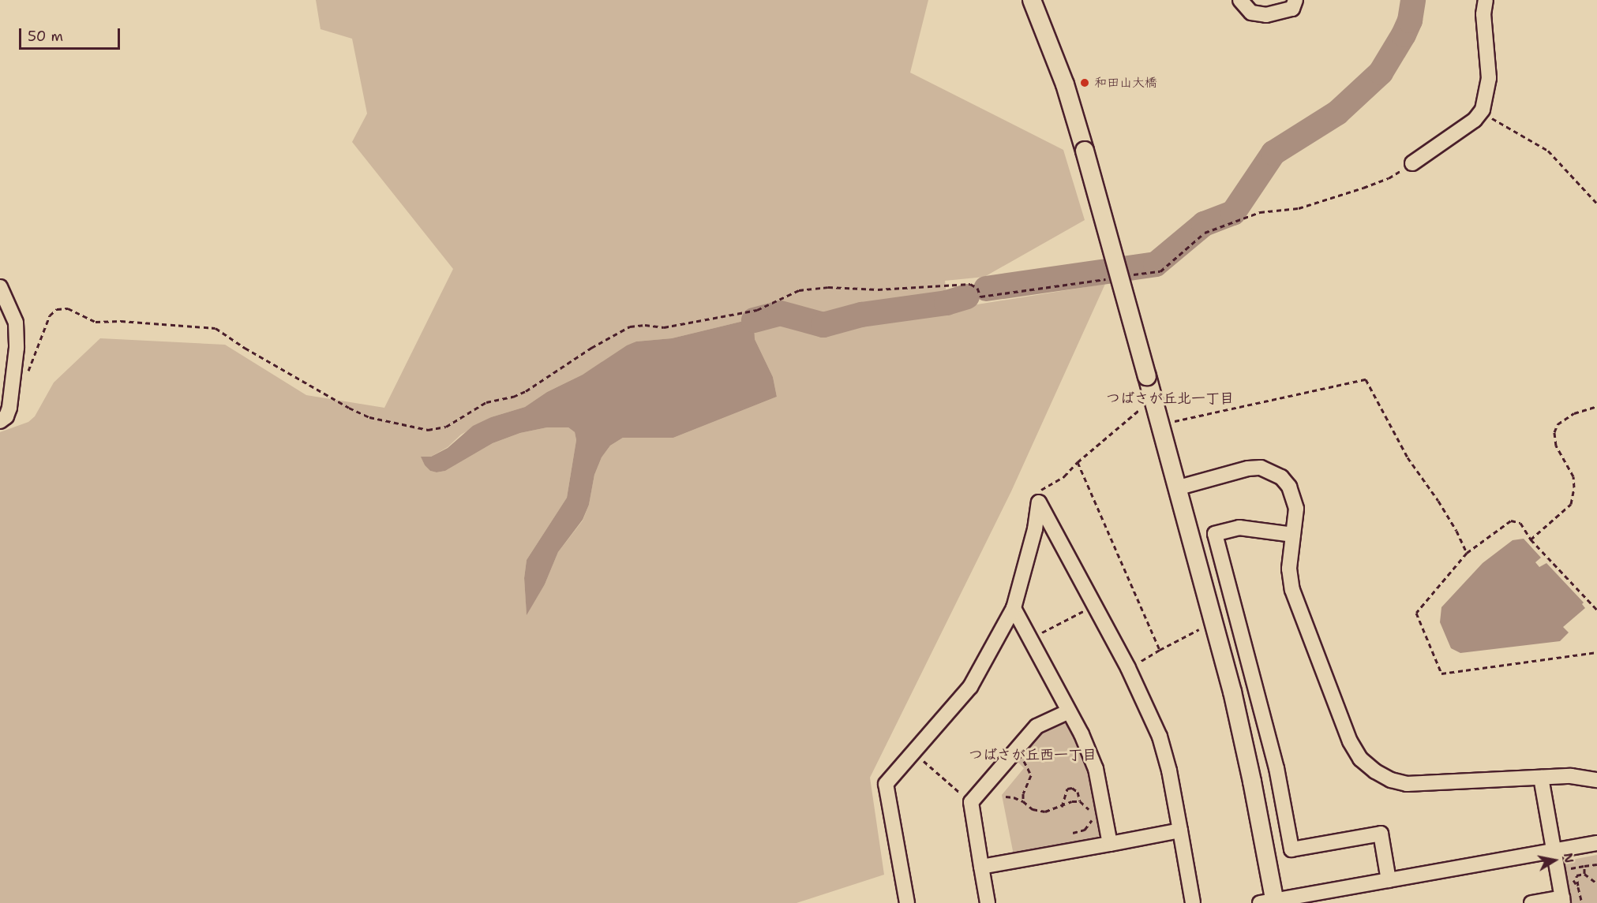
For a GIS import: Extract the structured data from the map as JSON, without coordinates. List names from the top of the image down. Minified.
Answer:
{"districts":["つばさが丘北一丁目","つばさが丘西一丁目"],"places":["和田山大橋"],"scale_bar":"50 m","north":"right"}
